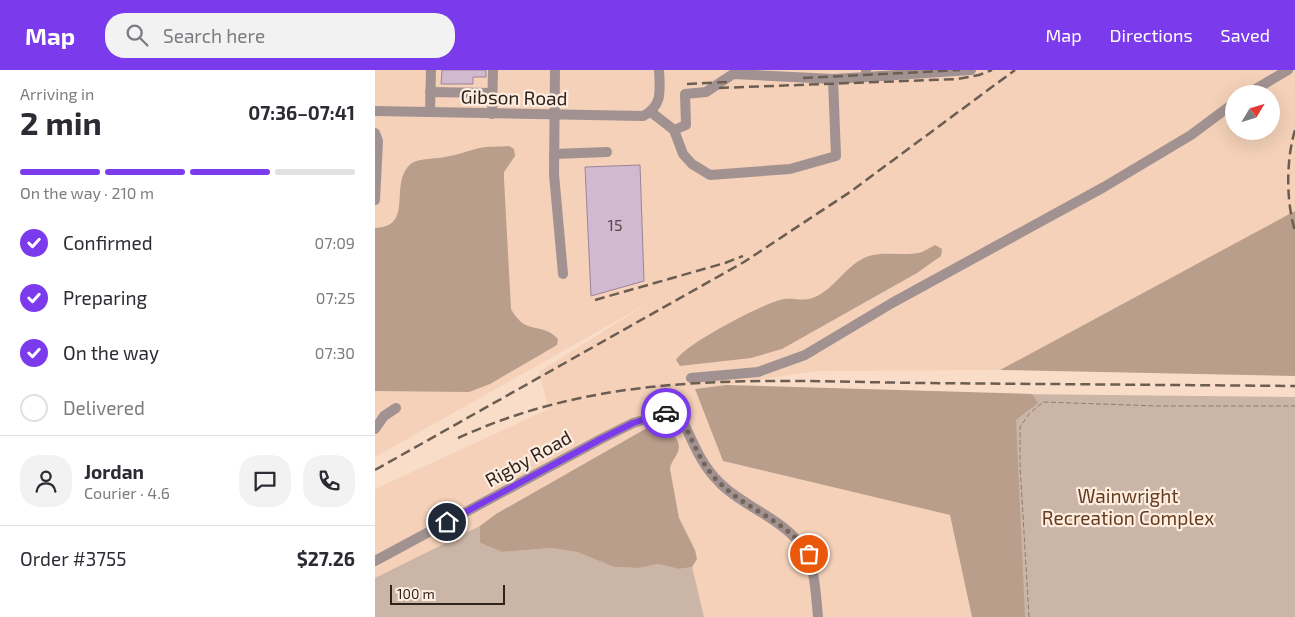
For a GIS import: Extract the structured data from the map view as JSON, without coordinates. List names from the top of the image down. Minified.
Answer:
{"streets":{"street":["Gibson Road","Rigby Road"]},"parks":["Wainwright Recreation Complex"],"house_numbers":["15"],"scale_bar":"100 m","north":"top right","page":{"header":"Map","search":"Search here","nav":["Map","Directions","Saved"],"heading":["2 min","Arriving in","07:36–07:41"],"panel":["Jordan","Courier · 4.6","Order #3755","$27.26"],"bar":"On the way · 210 m","list":[["Confirmed","07:09"],["Preparing","07:25"],["On the way","07:30"],"Delivered"],"scale":"100 m"}}
